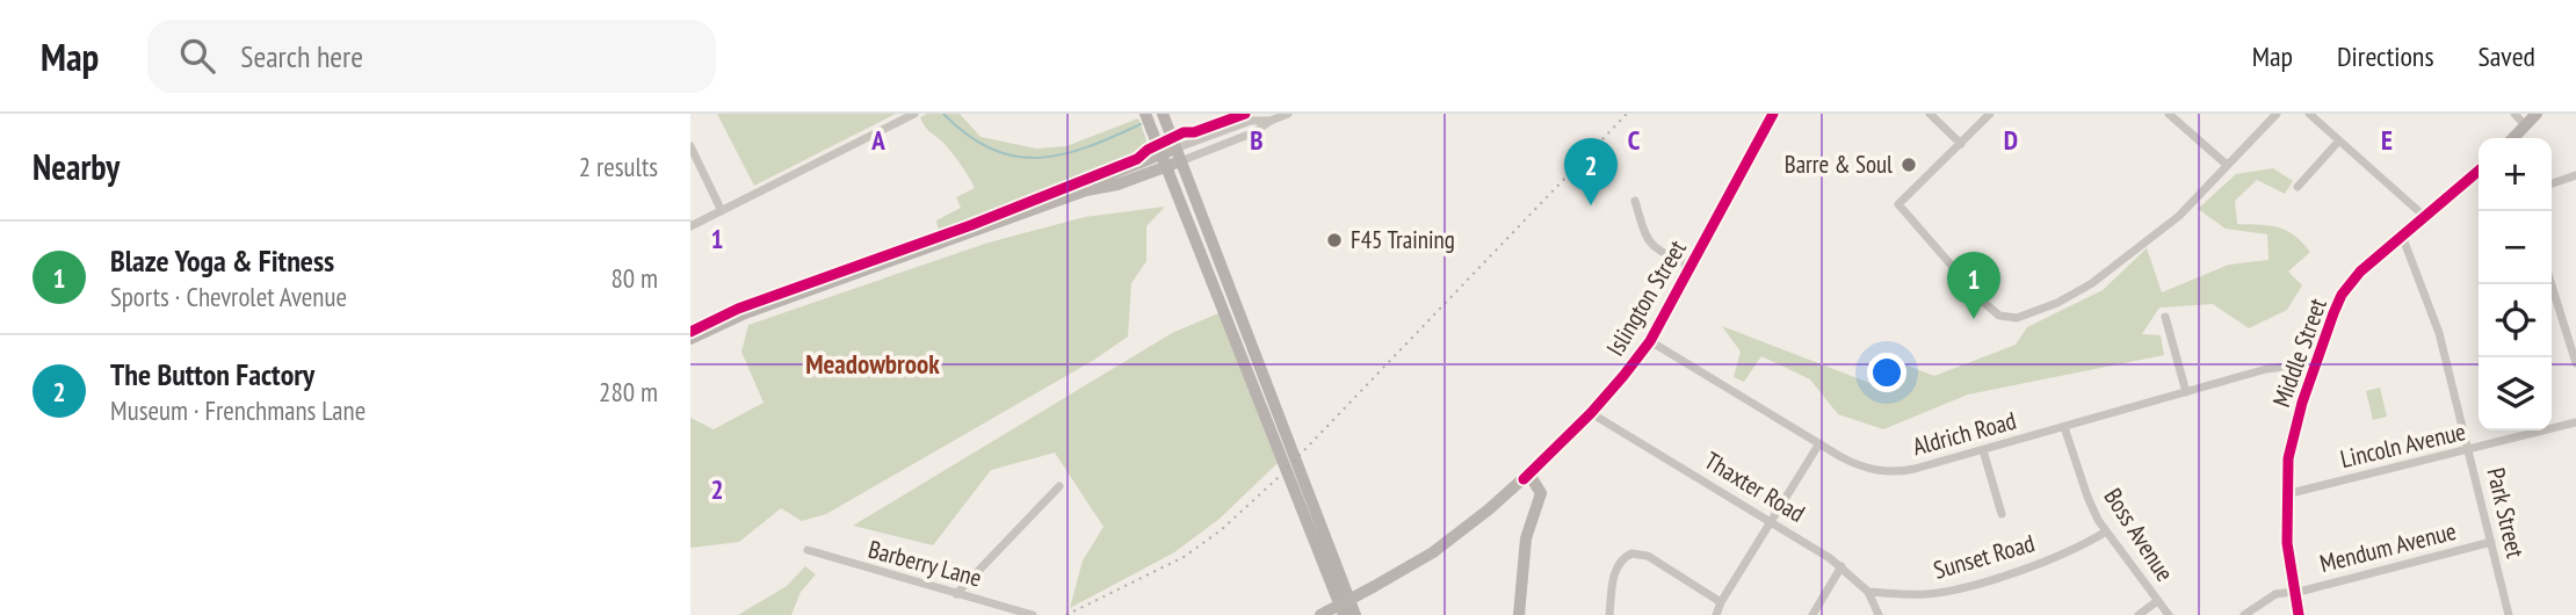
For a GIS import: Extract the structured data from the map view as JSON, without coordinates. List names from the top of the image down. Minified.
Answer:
{"streets":{"main road":["Middle Street"],"street":["Islington Street","Aldrich Road","Lincoln Avenue","Thaxter Road","Park Street","Boss Avenue","Mendum Avenue","Sunset Road","Barberry Lane"]},"crossings":[["Islington Street","Aldrich Road"],["Islington Street","Thaxter Road"],["Middle Street","Aldrich Road"],["Middle Street","Lincoln Avenue"],["Middle Street","Park Street"],["Middle Street","Mendum Avenue"],["Aldrich Road","Boss Avenue"],["Lincoln Avenue","Park Street"],["Thaxter Road","Sunset Road"],["Park Street","Mendum Avenue"],["Boss Avenue","Sunset Road"]],"districts":["Meadowbrook"],"places":["Barre & Soul","F45 Training"],"page":{"header":"Map","search":"Search here","nav":["Map","Directions","Saved"],"heading":["Nearby","2 results"],"map_buttons":["+","−"],"pins":["2","1"],"list":[{"mark":"1","name":"Blaze Yoga & Fitness","note":"Sports · Chevrolet Avenue","value":"80 m"},{"mark":"2","name":"The Button Factory","note":"Museum · Frenchmans Lane","value":"280 m"}]},"grid":{"columns":["A","B","C","D","E"],"rows":["1","2"]}}
